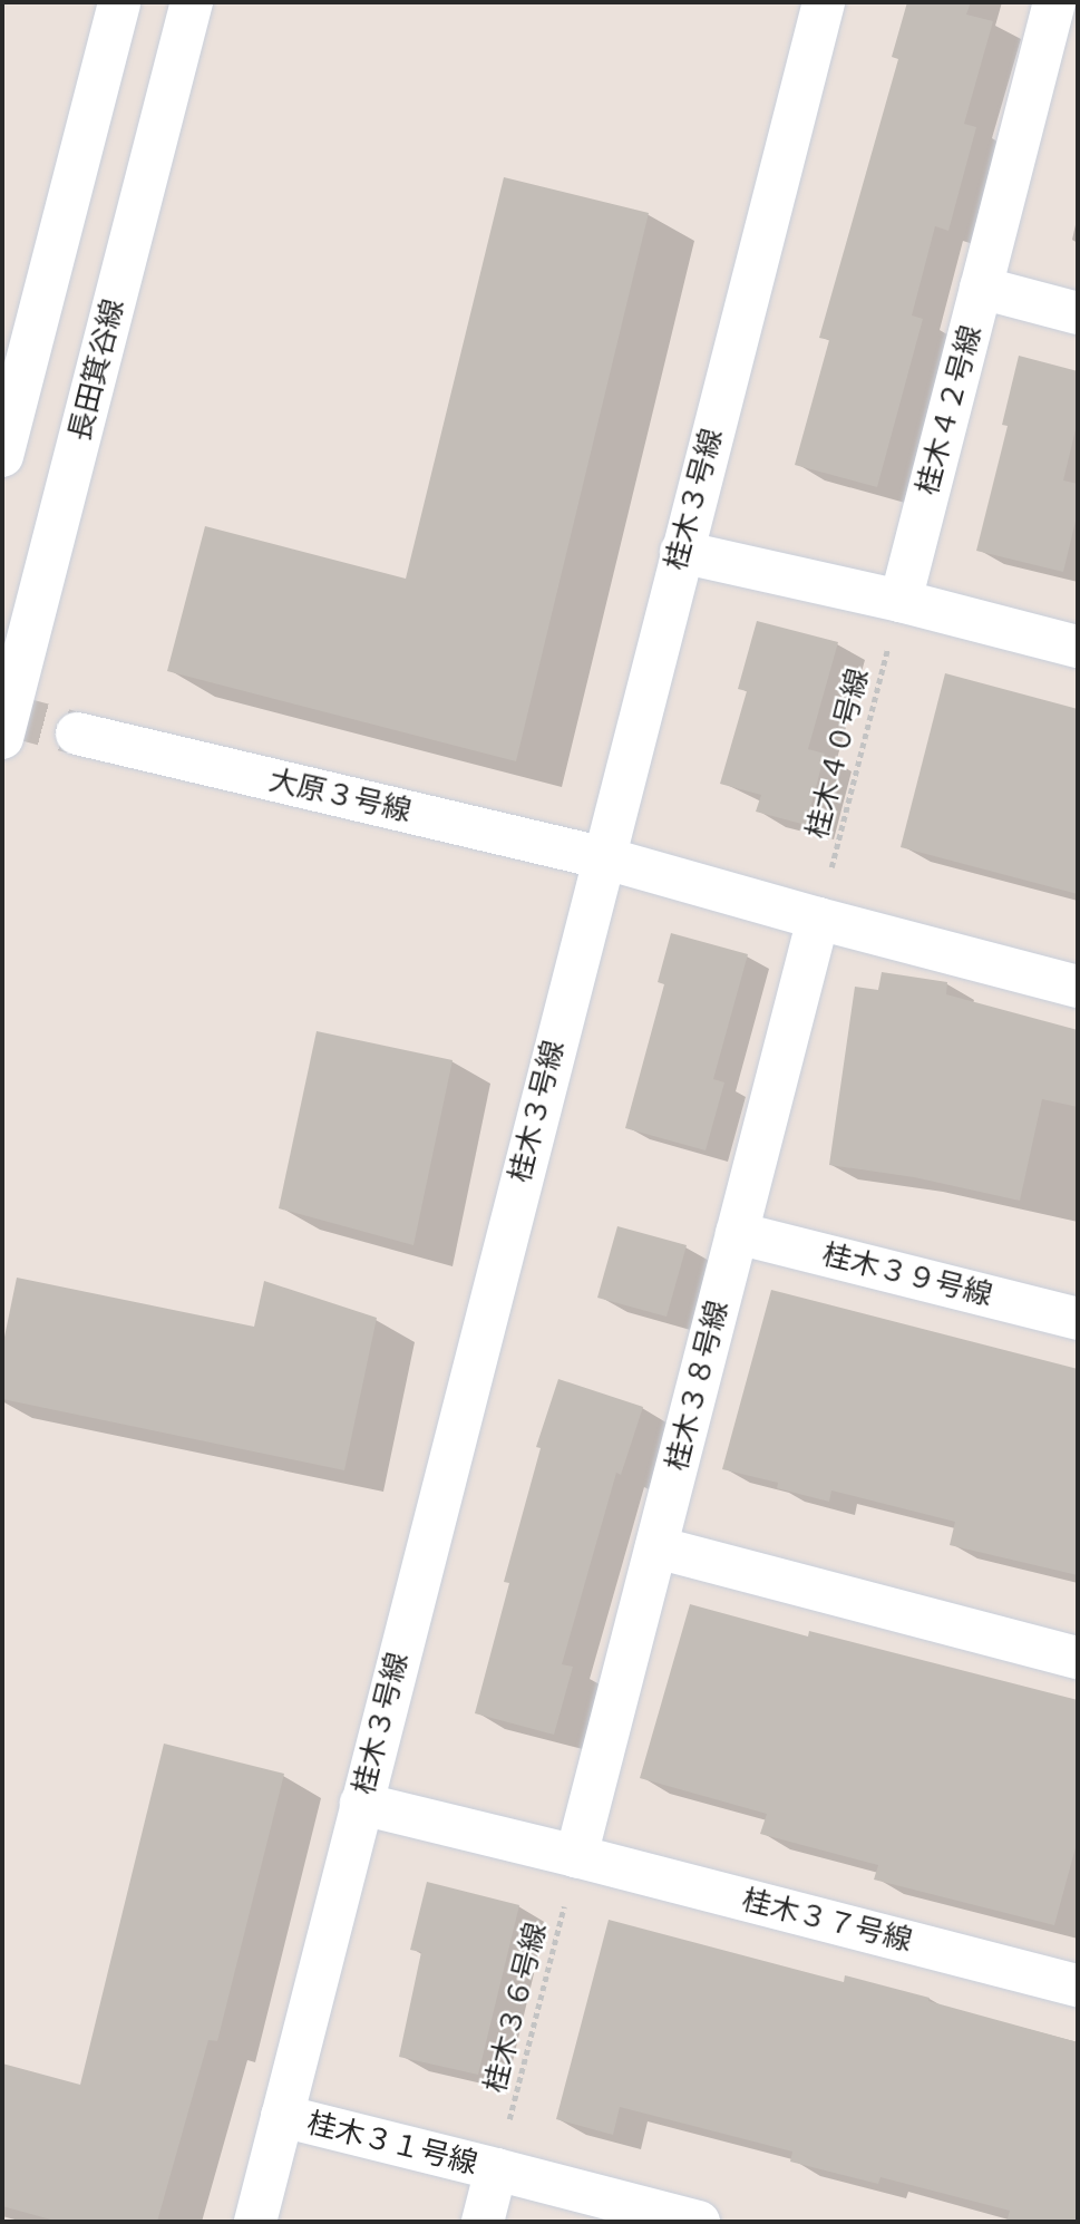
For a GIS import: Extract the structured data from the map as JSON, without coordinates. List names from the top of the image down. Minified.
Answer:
{"streets":{"street":["長田箕谷線","桂木４２号線","桂木３号線","大原３号線","桂木３９号線","桂木３８号線","桂木３７号線","桂木３１号線"],"path":["桂木４０号線","桂木３６号線"]},"crossings":[["桂木４２号線","桂木４０号線"],["桂木３号線","大原３号線"],["桂木３号線","桂木３１号線"],["桂木４０号線","桂木３８号線"],["桂木３９号線","桂木３８号線"],["桂木３８号線","桂木３７号線"],["桂木３８号線","桂木３６号線"],["桂木３７号線","桂木３６号線"],["桂木３６号線","桂木３１号線"]]}
